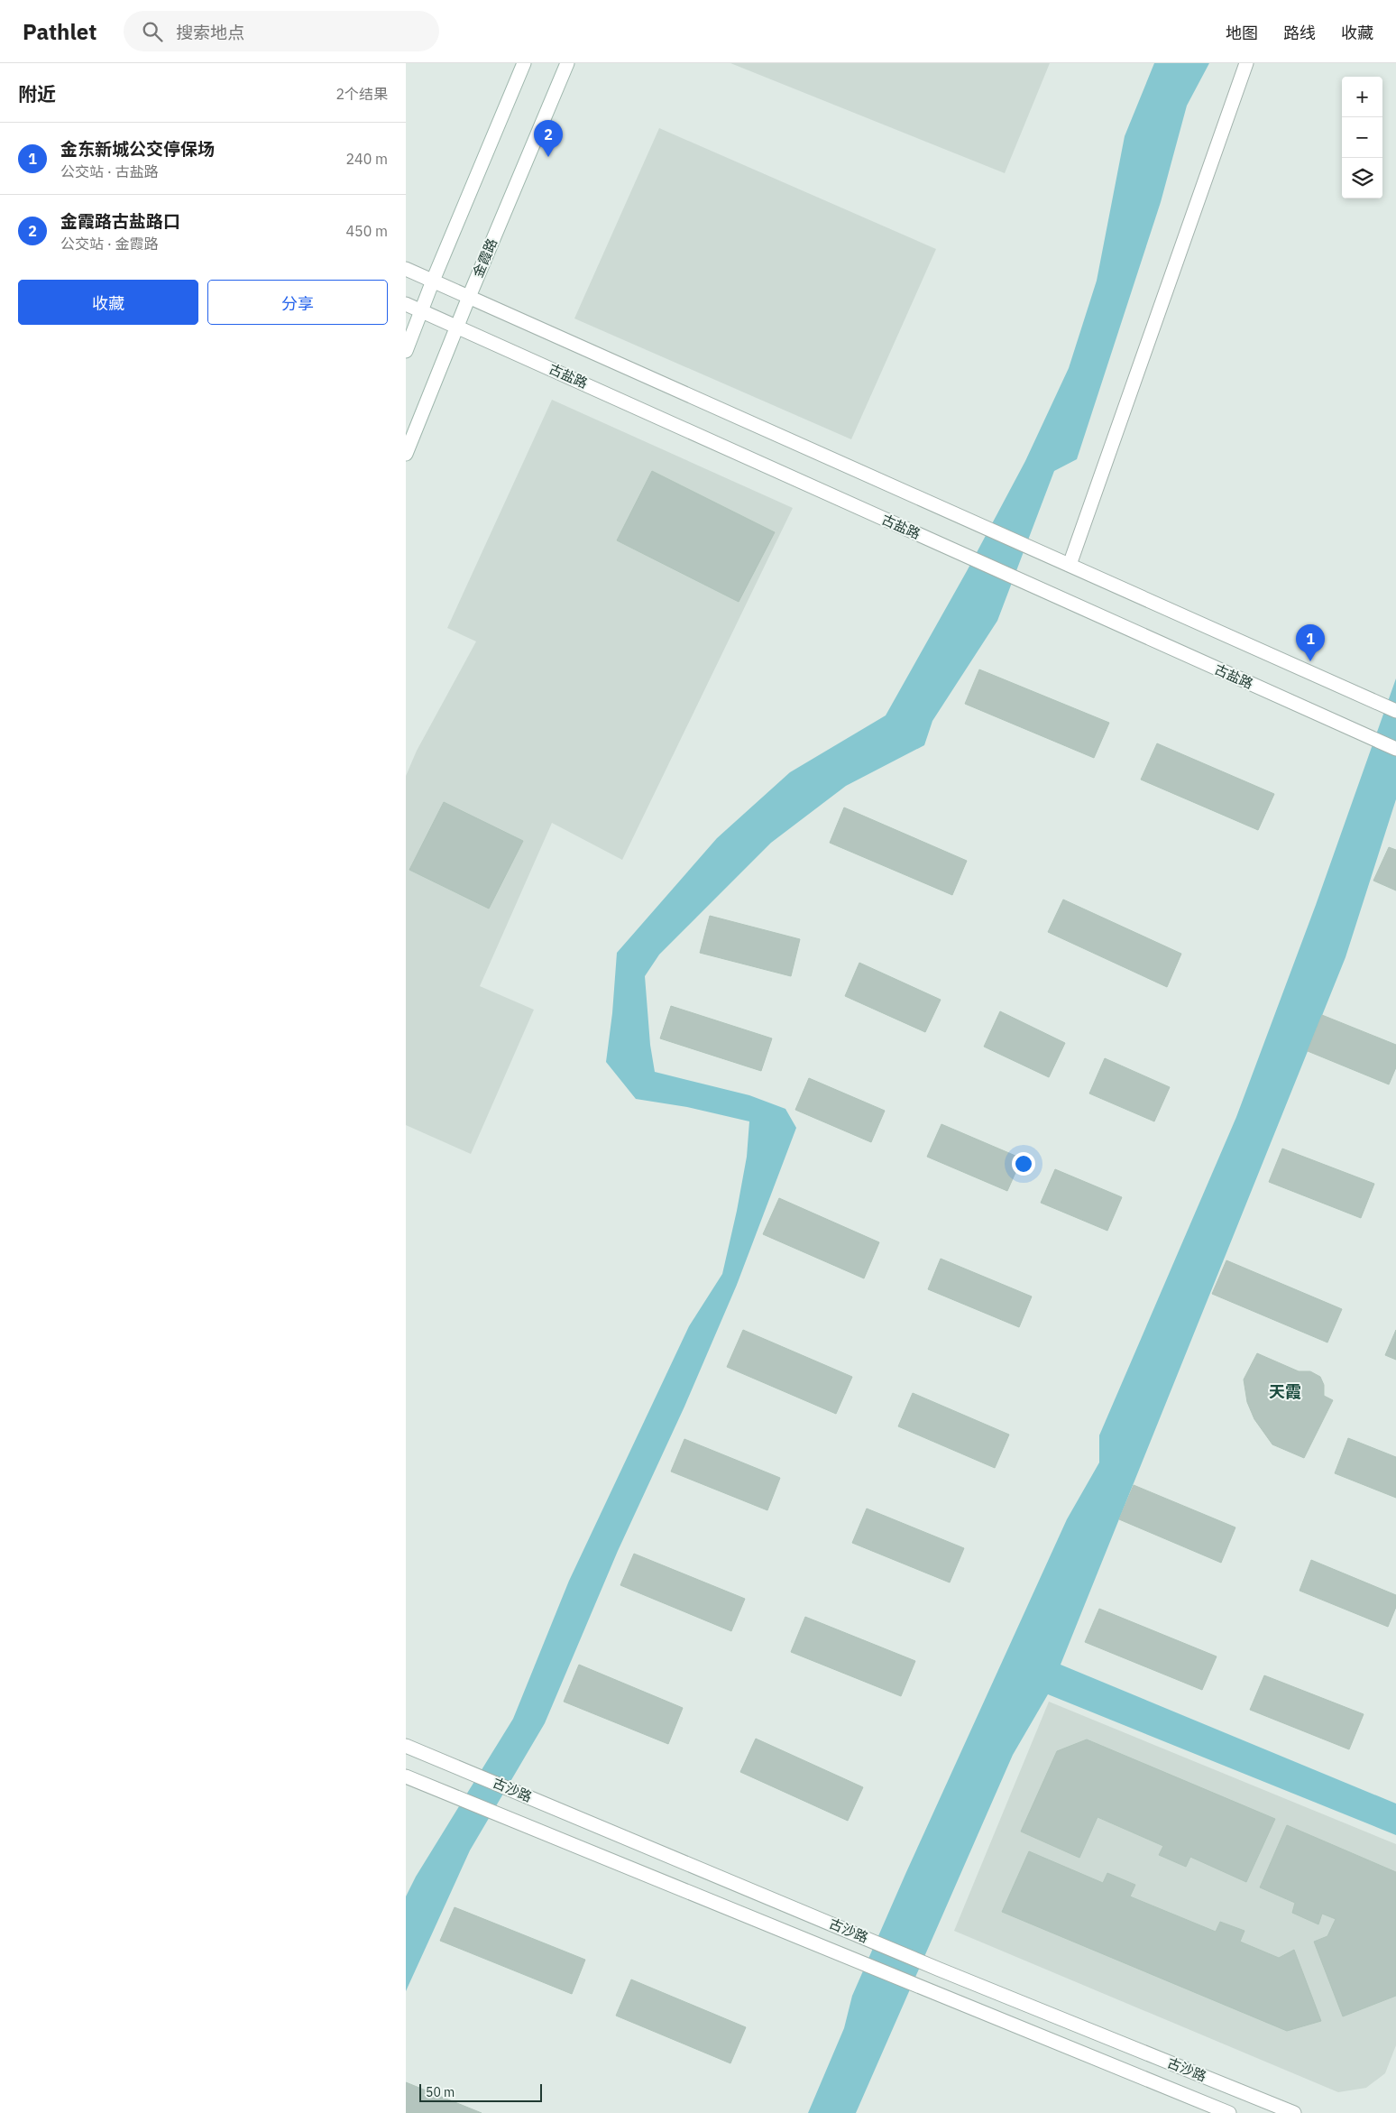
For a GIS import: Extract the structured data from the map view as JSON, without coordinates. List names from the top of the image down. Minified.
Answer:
{"streets":{"street":["金霞路","古盐路","古沙路"]},"crossings":[["金霞路","古盐路"]],"districts":["天霞"],"scale_bar":"50 m","page":{"header":"Pathlet","search":"搜索地点","nav":["地图","路线","收藏"],"heading":["附近","2个结果"],"map_buttons":["+","−"],"pins":["2","1"],"list":[{"mark":"1","name":"金东新城公交停保场","note":"公交站 · 古盐路","value":"240 m"},{"mark":"2","name":"金霞路古盐路口","note":"公交站 · 金霞路","value":"450 m"}],"buttons":["收藏","分享"],"scale":"50 m"}}
